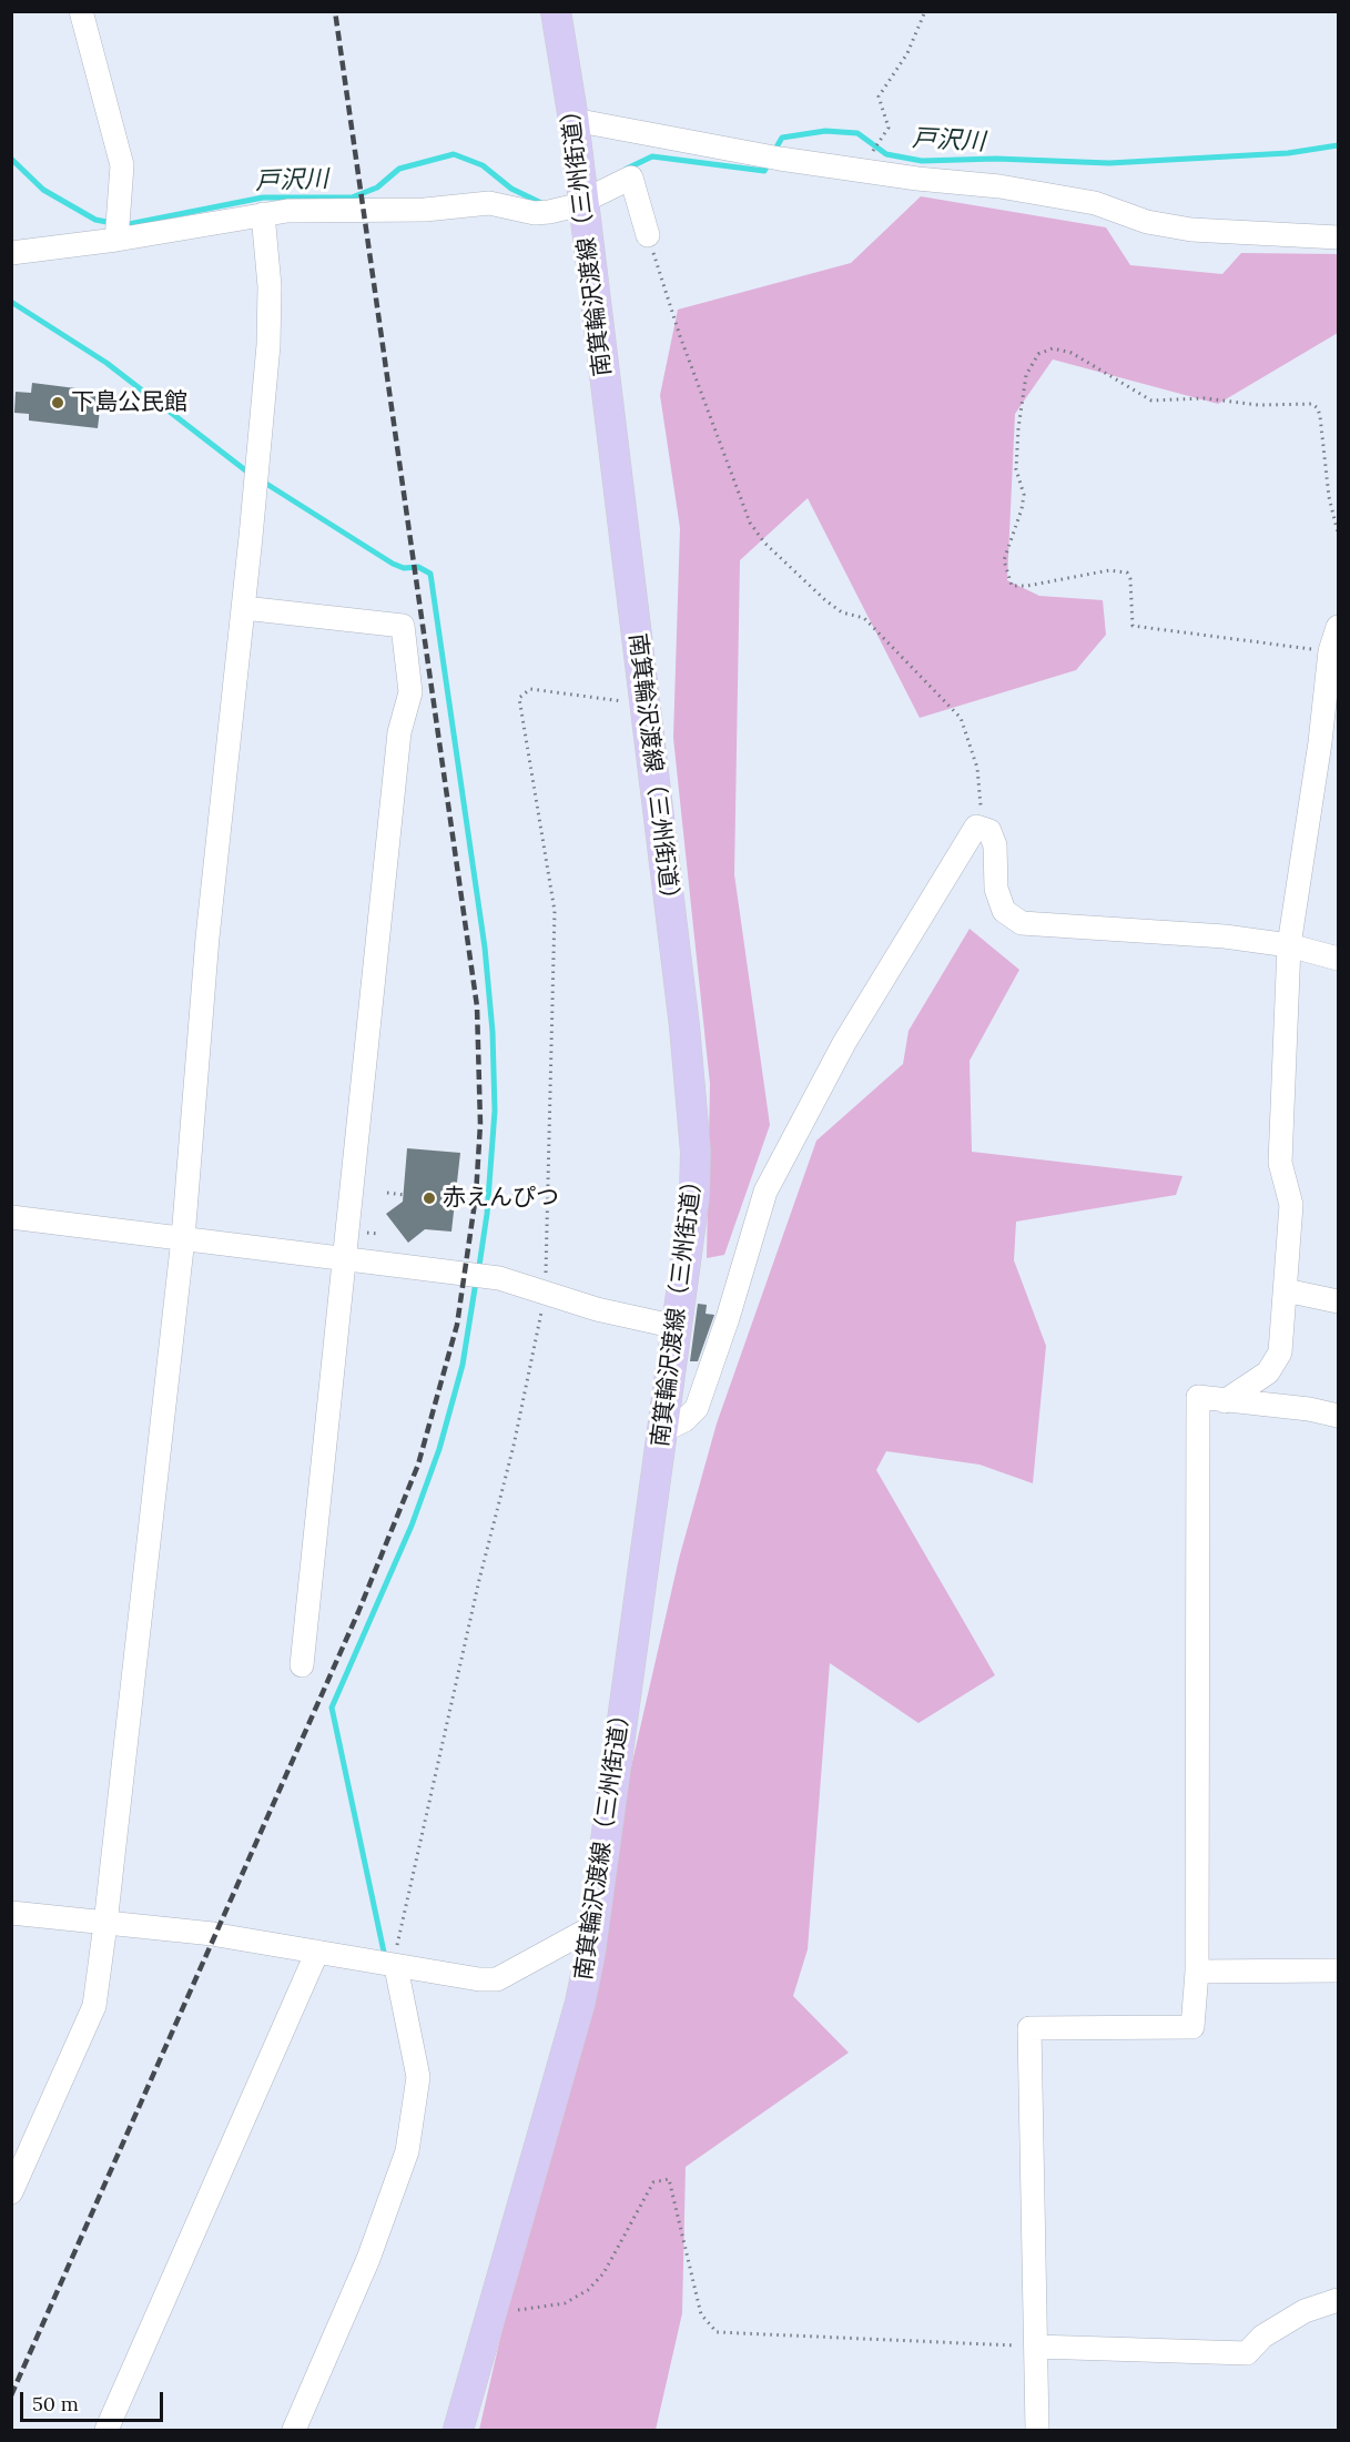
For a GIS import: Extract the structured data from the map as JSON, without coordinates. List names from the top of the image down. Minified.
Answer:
{"streets":{"main road":["南箕輪沢渡線（三州街道）"]},"water":["戸沢川"],"places":["下島公民館","赤えんぴつ"],"scale_bar":"50 m"}
